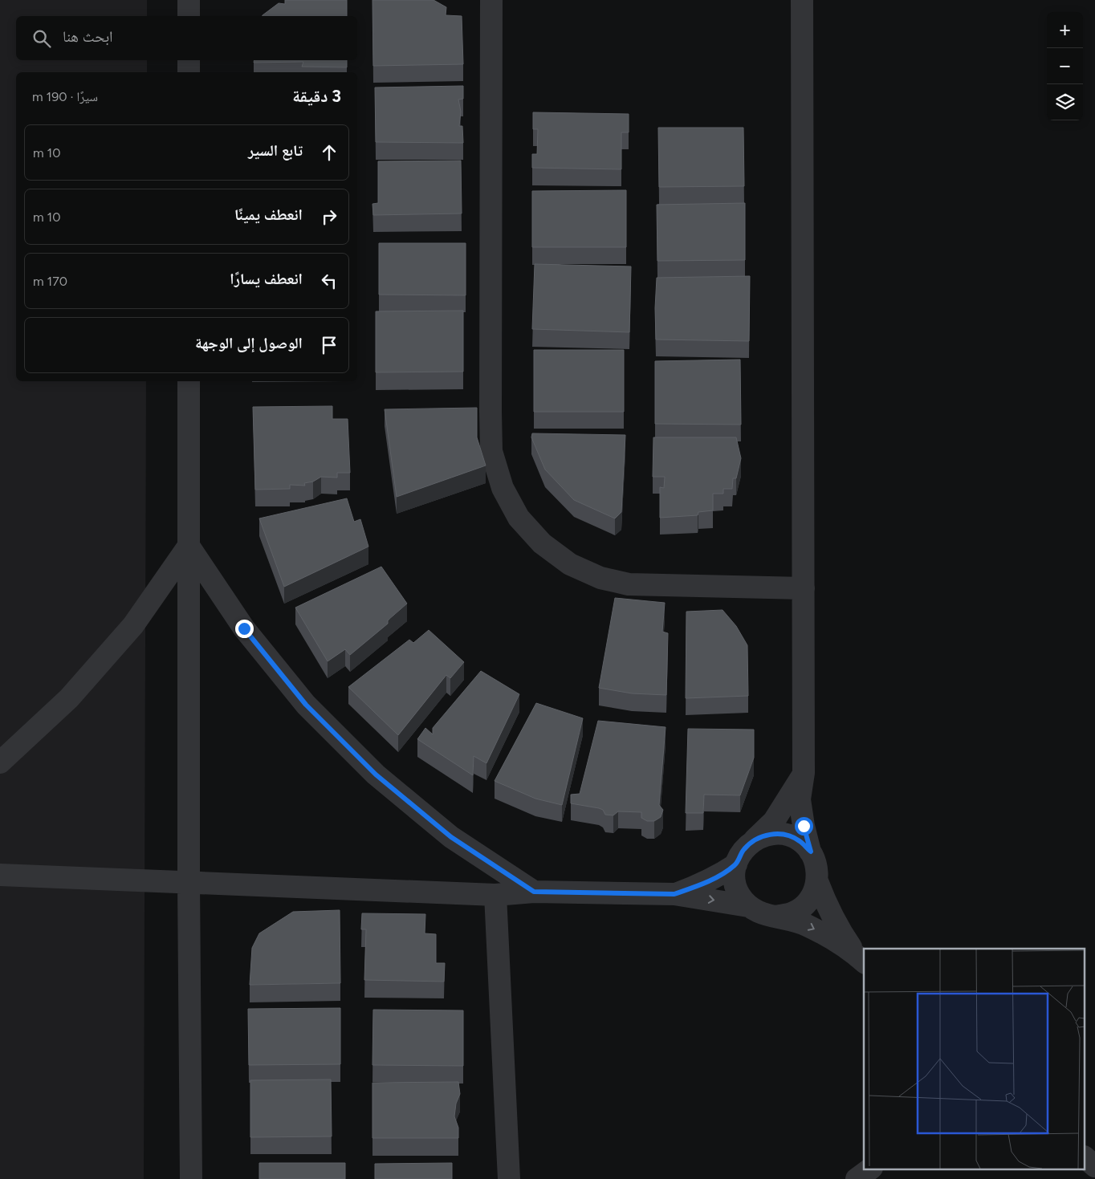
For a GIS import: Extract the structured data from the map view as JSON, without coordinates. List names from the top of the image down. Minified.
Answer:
{"page":{"map_buttons":["+","−"],"search":"ابحث هنا","heading":["3 دقيقة","سيرًا · 190 m"],"list":[["تابع السير","10 m"],["انعطف يمينًا","10 m"],["انعطف يسارًا","170 m"],"الوصول إلى الوجهة"]}}
